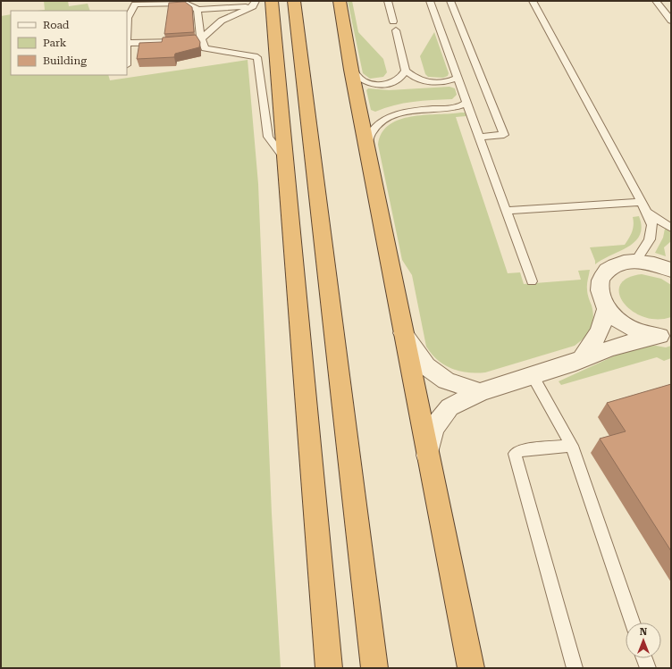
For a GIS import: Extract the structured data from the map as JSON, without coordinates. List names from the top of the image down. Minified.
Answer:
{"legend":["Road","Park","Building"],"north":"top"}
